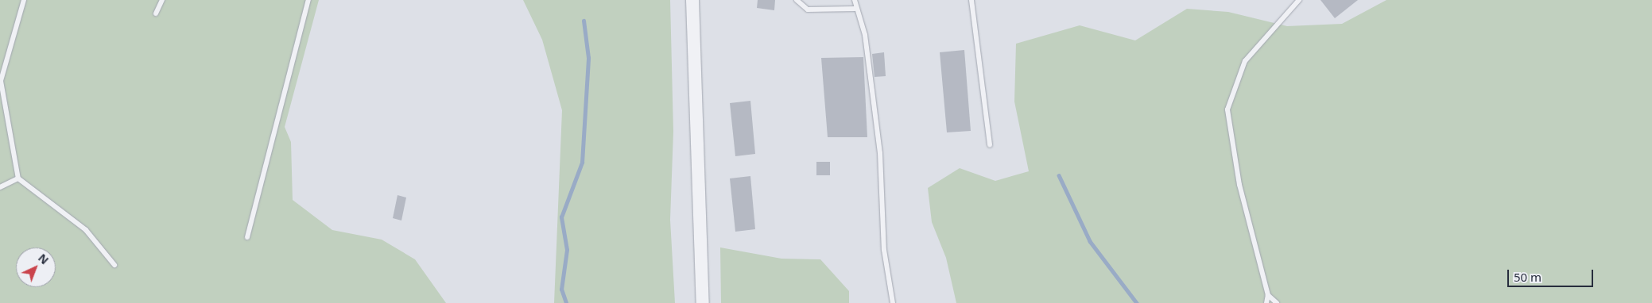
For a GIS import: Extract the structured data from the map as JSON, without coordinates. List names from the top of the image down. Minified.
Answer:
{"scale_bar":"50 m","north":"top right"}
